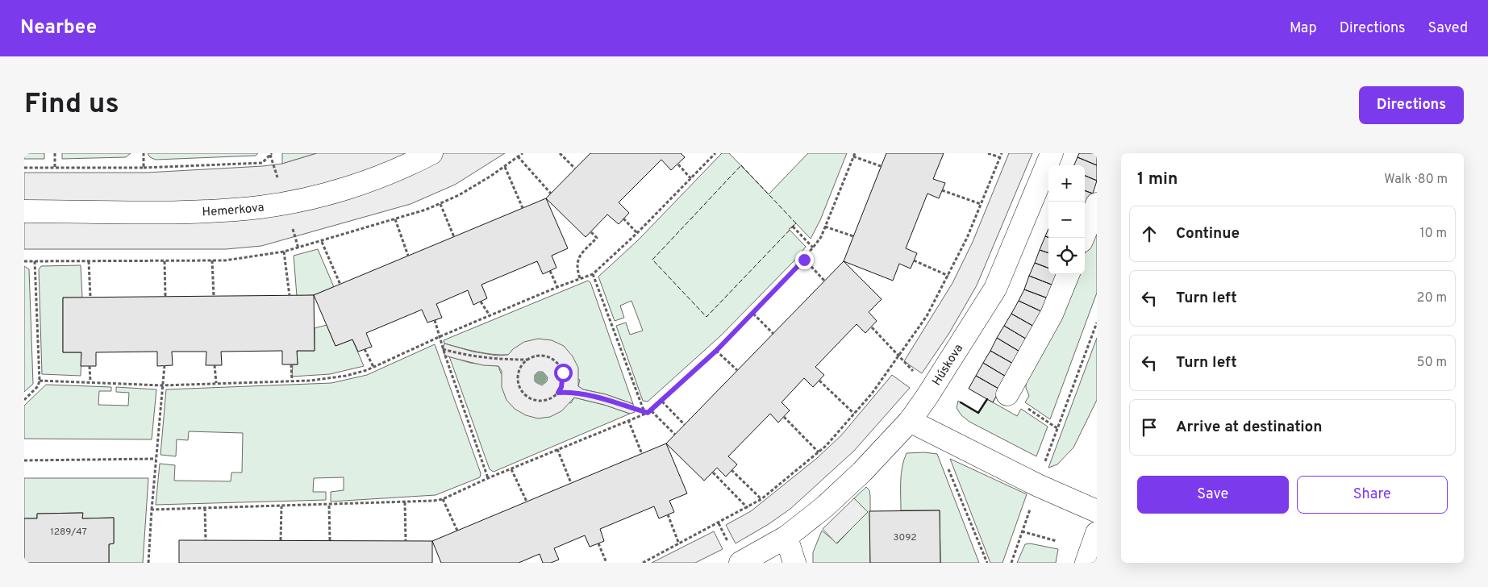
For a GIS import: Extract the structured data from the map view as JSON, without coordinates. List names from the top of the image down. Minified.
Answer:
{"streets":{"street":["Hemerkova","Húskova"]},"house_numbers":["1289/47","3092"],"page":{"header":"Nearbee","nav":["Map","Directions","Saved"],"buttons":["Directions",["Save","Share"]],"title":"Find us","heading":["1 min","Walk · 80 m"],"map_buttons":["+","−"],"list":[["Continue","10 m"],["Turn left","20 m"],["Turn left","50 m"],"Arrive at destination"]}}
